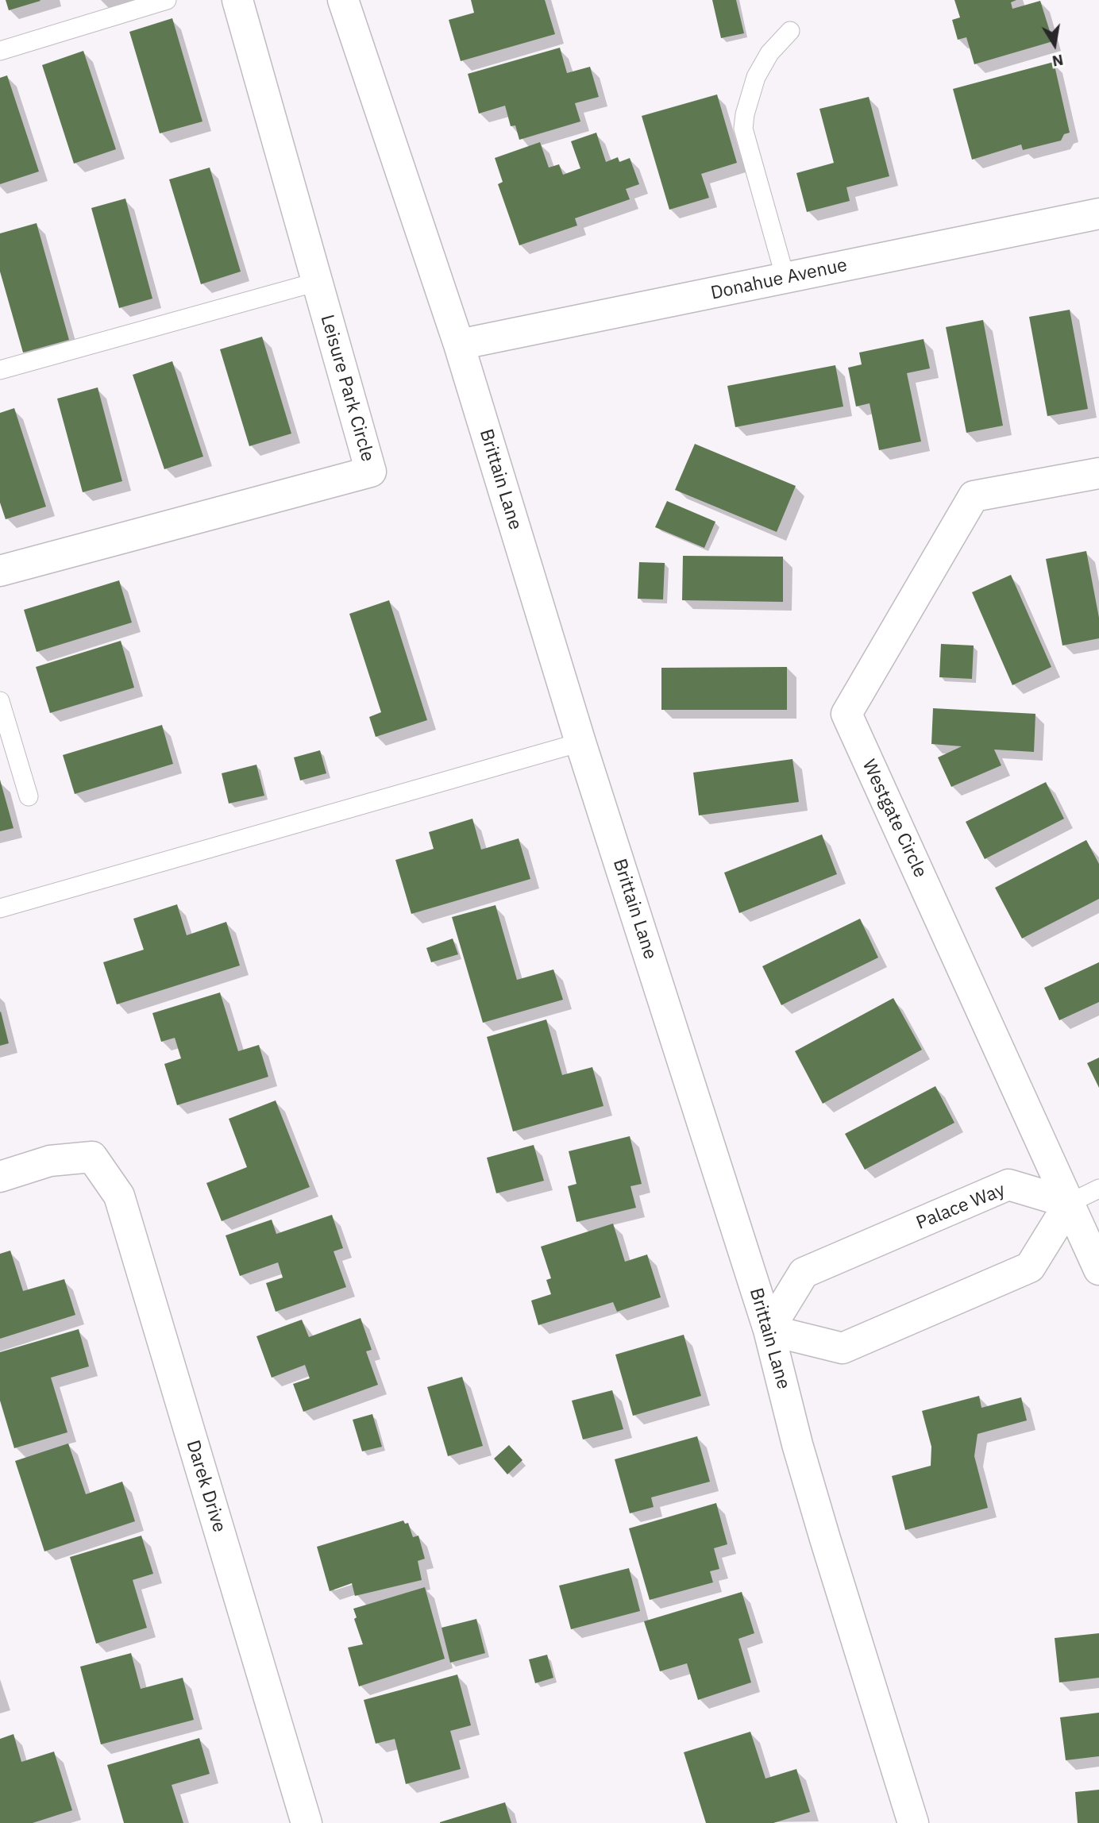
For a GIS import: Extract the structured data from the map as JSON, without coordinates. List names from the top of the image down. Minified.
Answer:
{"streets":{"street":["Donahue Avenue","Leisure Park Circle","Brittain Lane","Westgate Circle","Palace Way","Darek Drive"]},"crossings":[["Donahue Avenue","Brittain Lane"],["Brittain Lane","Palace Way"],["Westgate Circle","Palace Way"]],"north":"bottom"}
